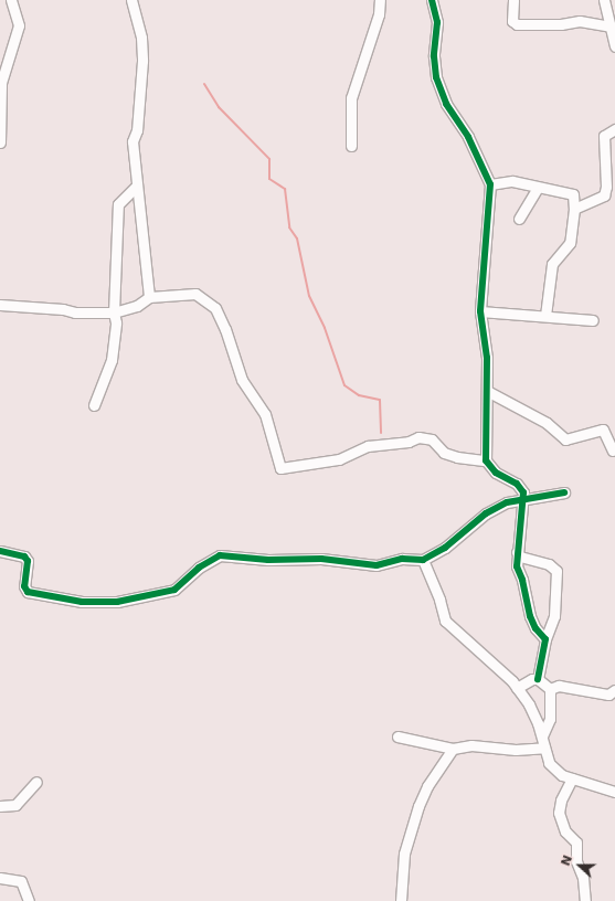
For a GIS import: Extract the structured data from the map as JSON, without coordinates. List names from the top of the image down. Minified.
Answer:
{"north":"left"}
